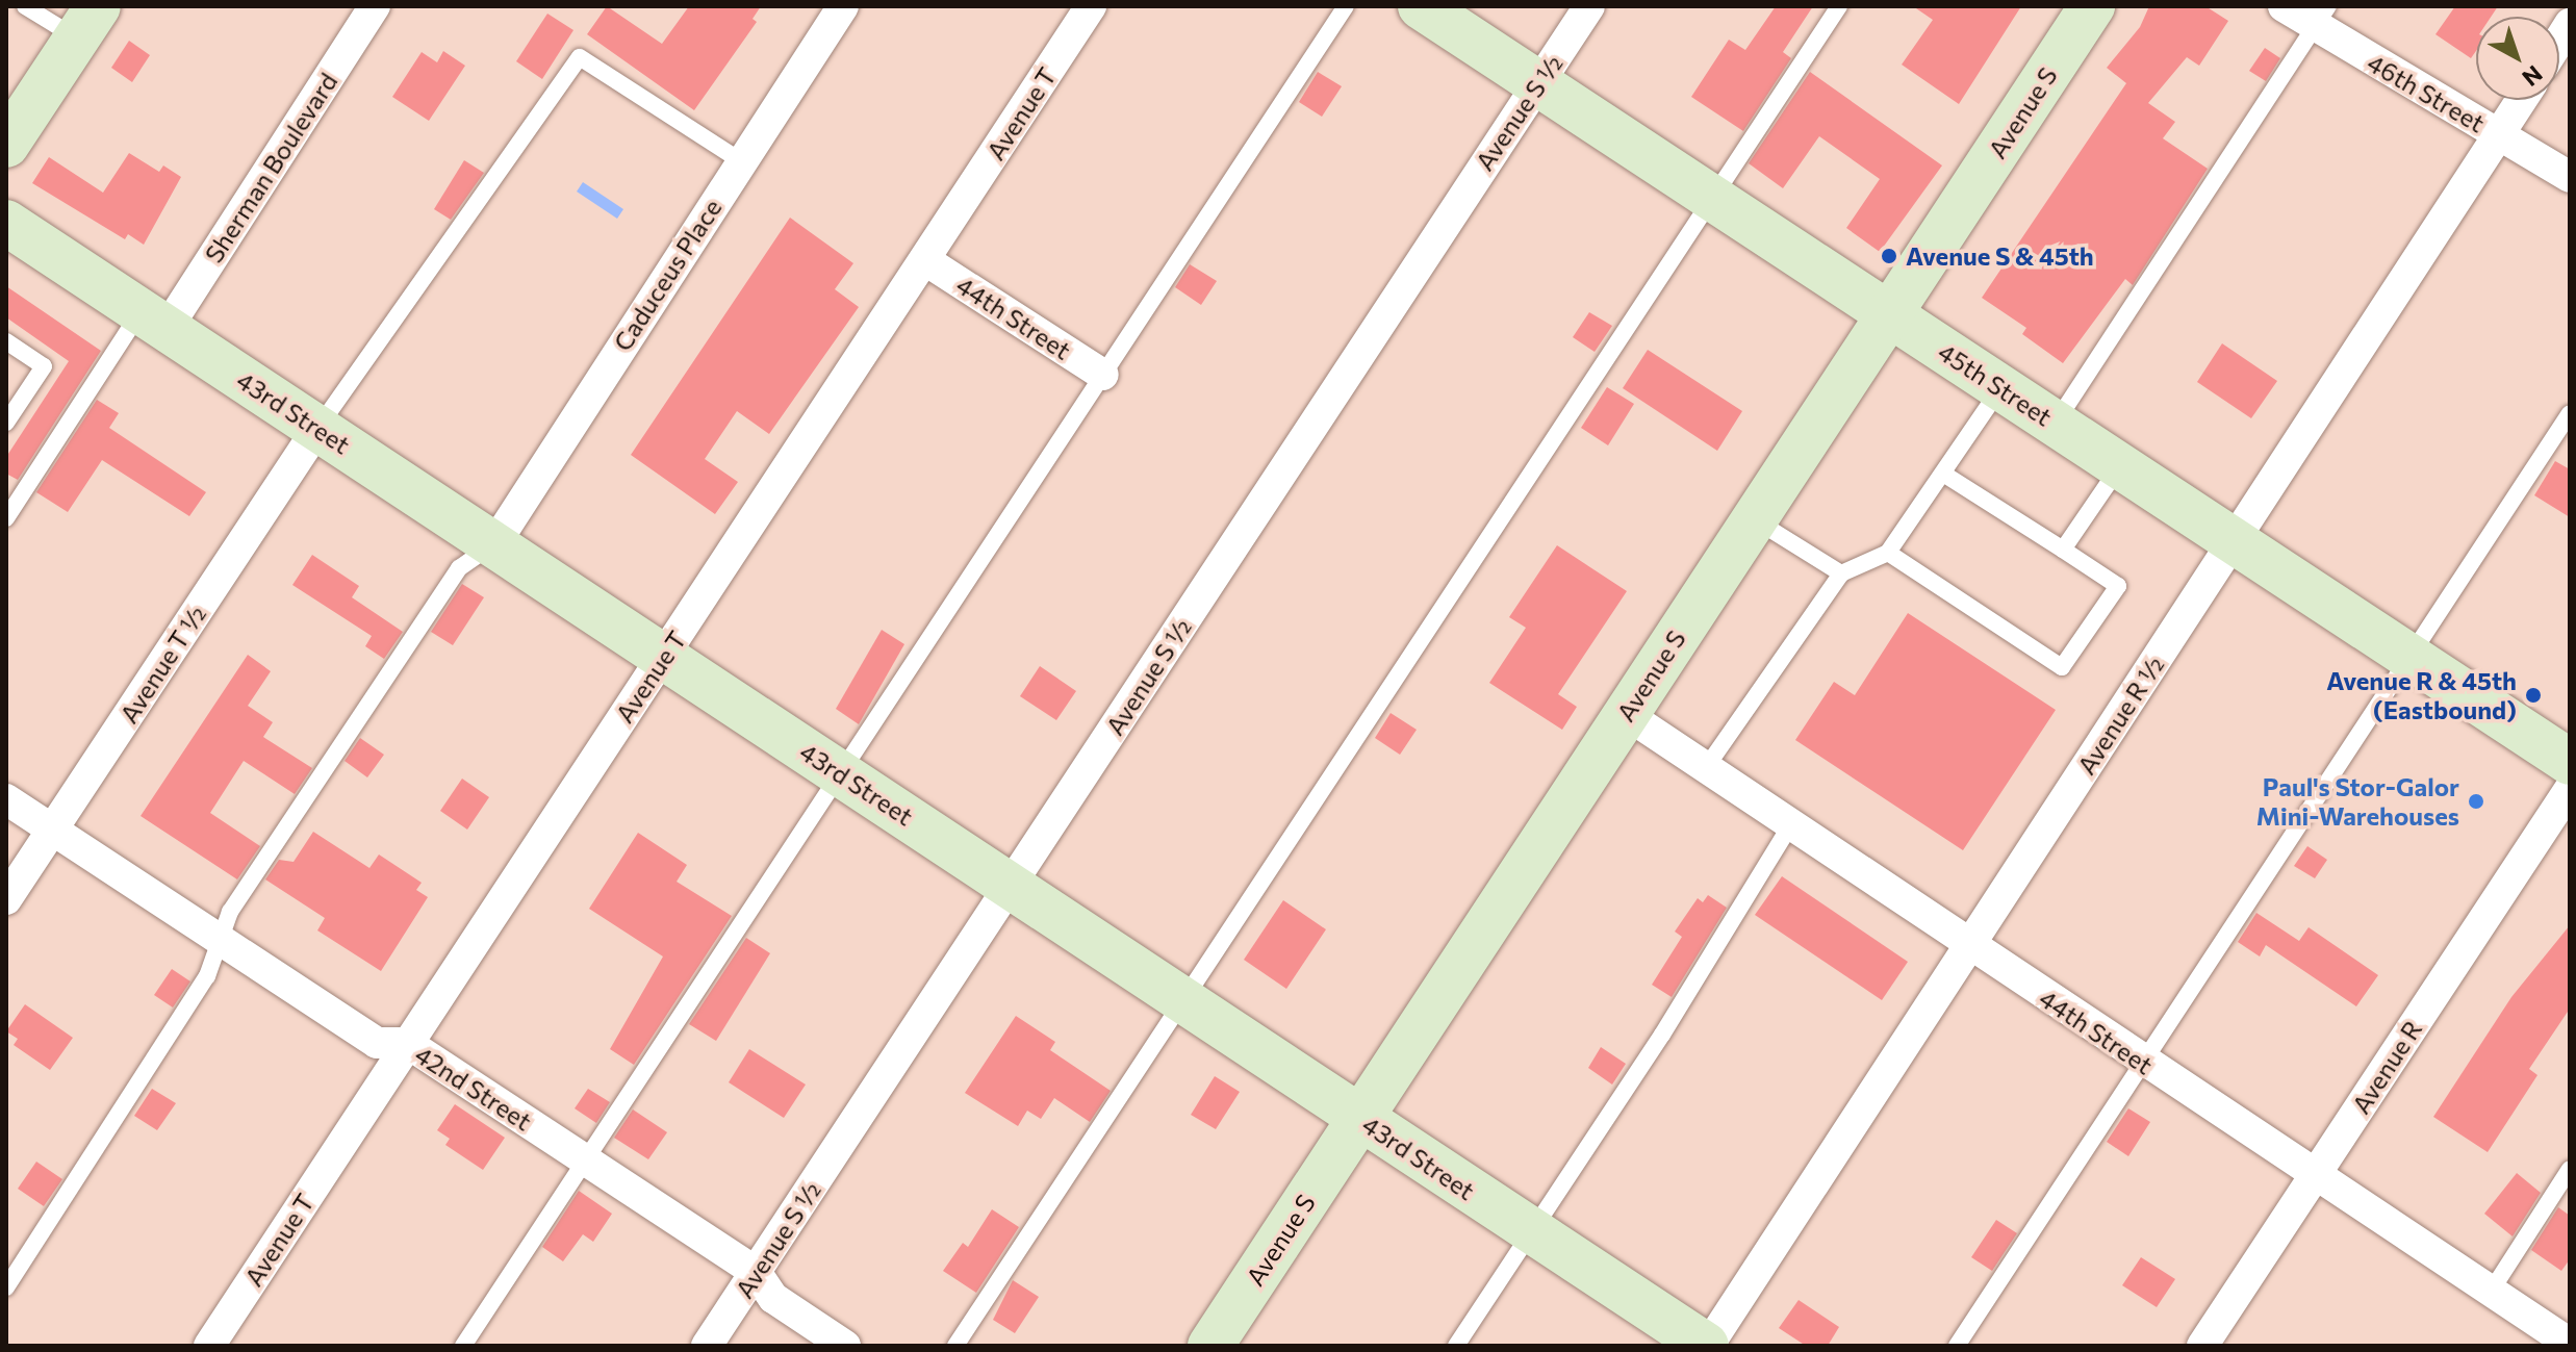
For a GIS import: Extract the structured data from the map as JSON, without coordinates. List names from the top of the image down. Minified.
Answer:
{"streets":{"main road":["Avenue S","45th Street","43rd Street"],"street":["46th Street","Avenue S ½","Avenue T","Sherman Boulevard","Caduceus Place","44th Street","Avenue T ½","Avenue R ½","Avenue R","42nd Street"]},"crossings":[["46th Street","Avenue R ½"],["Avenue S ½","45th Street"],["Avenue S ½","43rd Street"],["Avenue S ½","42nd Street"],["Avenue S","44th Street"],["Avenue S","45th Street"],["Avenue S","43rd Street"],["Avenue T","44th Street"],["Avenue T","43rd Street"],["Avenue T","42nd Street"],["Sherman Boulevard","43rd Street"],["Caduceus Place","43rd Street"],["44th Street","Avenue R ½"],["44th Street","Avenue R"],["45th Street","Avenue R ½"],["43rd Street","Avenue T ½"],["43rd Street","Avenue R ½"],["Avenue T ½","42nd Street"]],"places":["Avenue S & 45th","Avenue R & 45th (Eastbound)","Paul's Stor-Galor Mini-Warehouses"],"north":"bottom right"}
